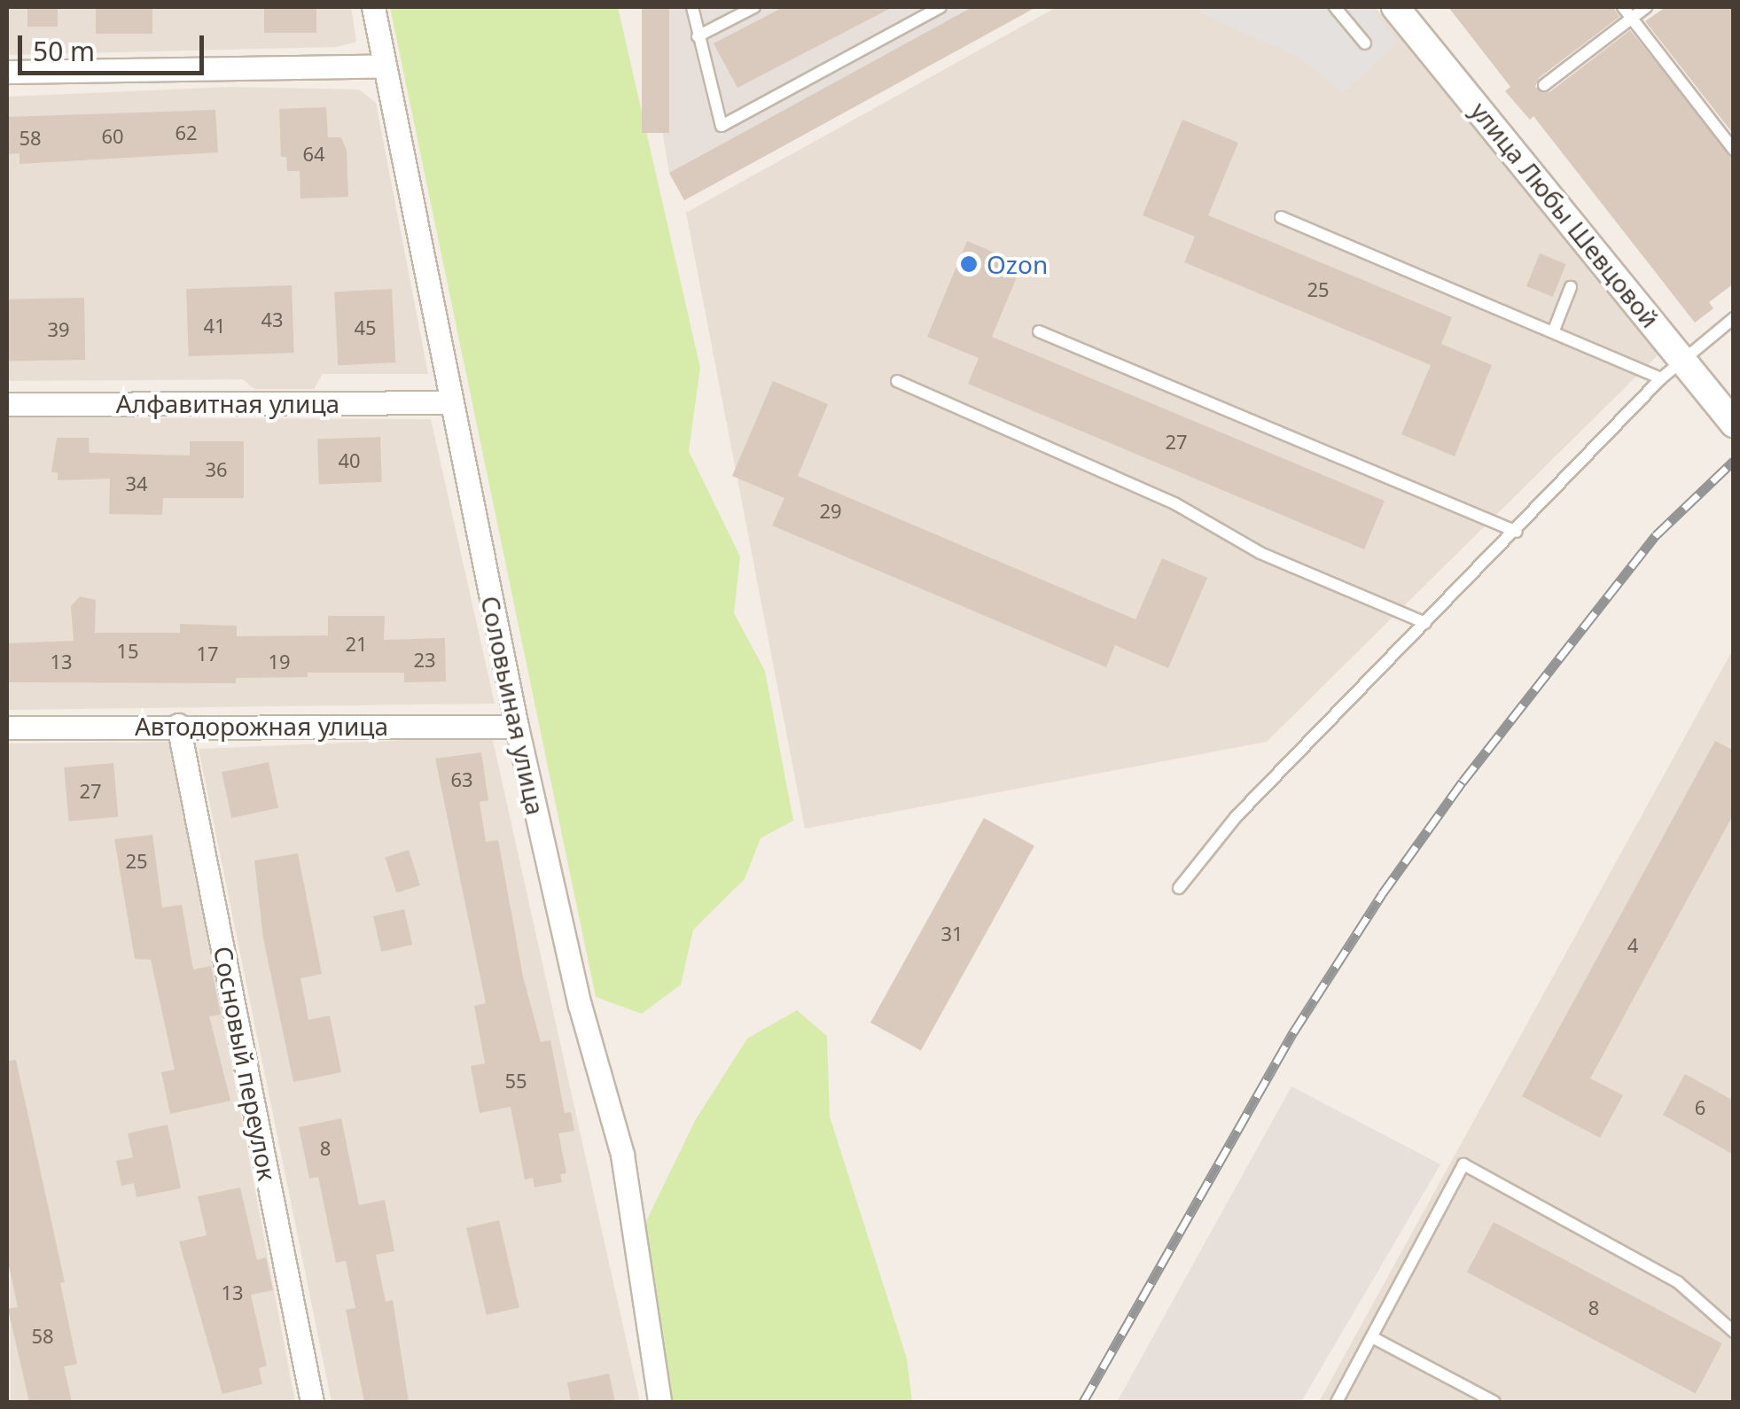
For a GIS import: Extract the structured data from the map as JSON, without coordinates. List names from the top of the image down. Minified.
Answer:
{"streets":{"street":["улица Любы Шевцовой","Алфавитная улица","Соловьиная улица","Автодорожная улица","Сосновый переулок"]},"crossings":[["Алфавитная улица","Соловьиная улица"],["Соловьиная улица","Автодорожная улица"],["Автодорожная улица","Сосновый переулок"]],"places":["Ozon"],"house_numbers":["62","60","58","64","25","43","41","45","39","27","40","36","34","29","21","15","17","23","13","19","63","27","25","31","4","55","6","8","13","8","58"],"scale_bar":"50 m"}
